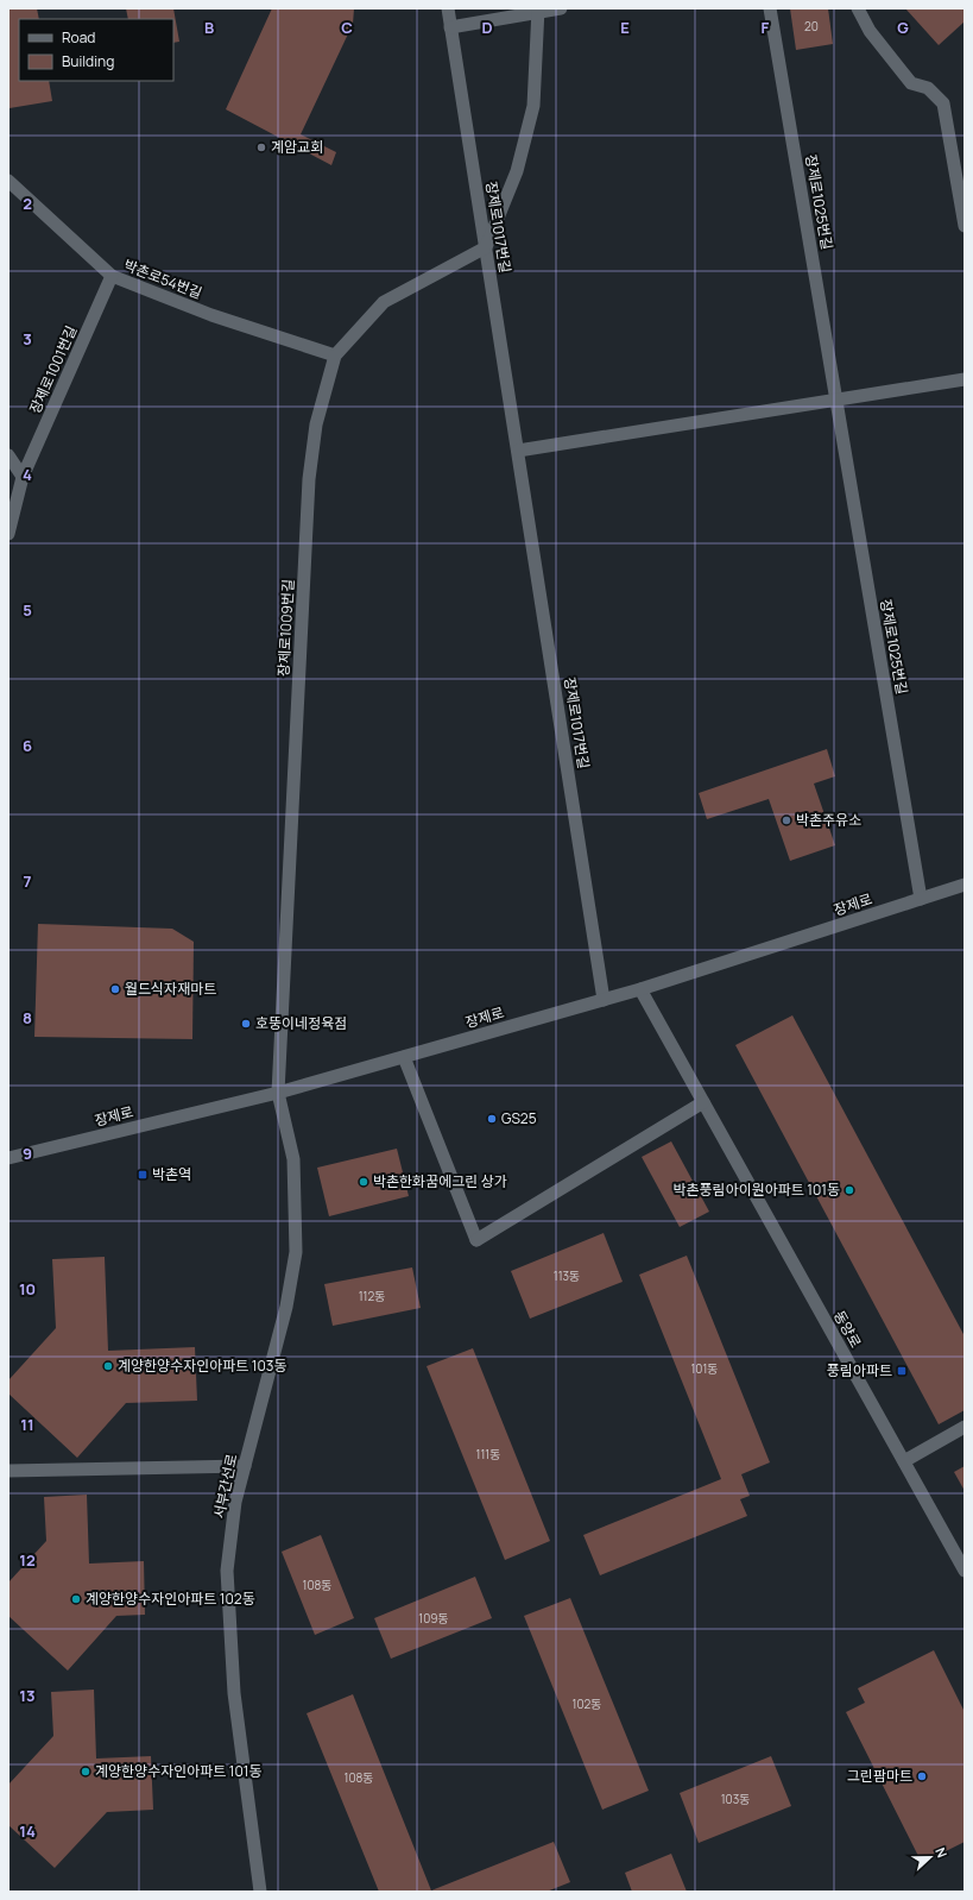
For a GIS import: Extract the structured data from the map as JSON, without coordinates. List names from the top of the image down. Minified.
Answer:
{"streets":{"street":["장제로1025번길","장제로1017번길","박촌로54번길","장제로1001번길","장제로1009번길","장제로","동양로","서부간선로"]},"crossings":[["장제로1025번길","장제로"],["장제로1017번길","장제로1009번길"],["장제로1017번길","장제로"],["박촌로54번길","장제로1001번길"],["박촌로54번길","장제로1009번길"],["장제로1009번길","장제로"],["장제로1009번길","서부간선로"],["장제로","동양로"],["장제로","서부간선로"]],"places":{"other":["계암교회","박촌주유소","월드식자재마트","호뚱이네정육점","GS25","박촌한화꿈에그린 상가","박촌풍림아이원아파트 101동","계양한양수자인아파트 103동","계양한양수자인아파트 102동","계양한양수자인아파트 101동","그린팜마트"],"transit":["박촌역","풍림아파트"]},"house_numbers":["20","113동","112동","101동","111동","108동","109동","102동","108동","103동"],"legend":["Road","Building"],"north":"right","grid":{"columns":["B","C","D","E","F","G"],"rows":["2","3","4","5","6","7","8","9","10","11","12","13","14"]}}
